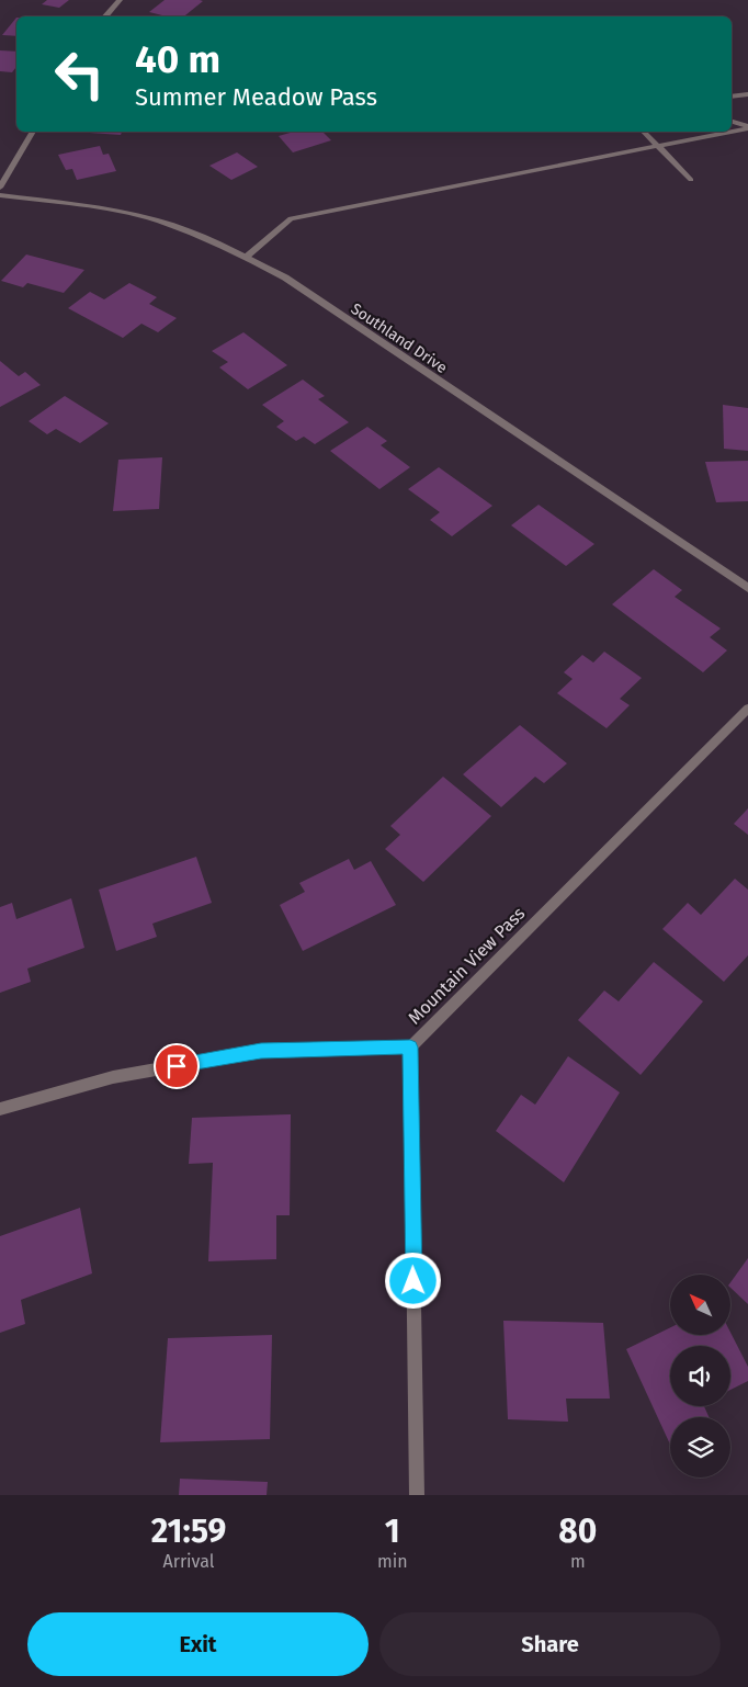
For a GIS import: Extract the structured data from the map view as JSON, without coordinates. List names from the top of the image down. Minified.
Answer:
{"streets":{"street":["Southland Drive","Mountain View Pass"]},"north":"top left","page":{"turn":["40 m","Summer Meadow Pass"],"eta":["21:59","Arrival","1","min","80","m"],"buttons":["Exit","Share"]}}
